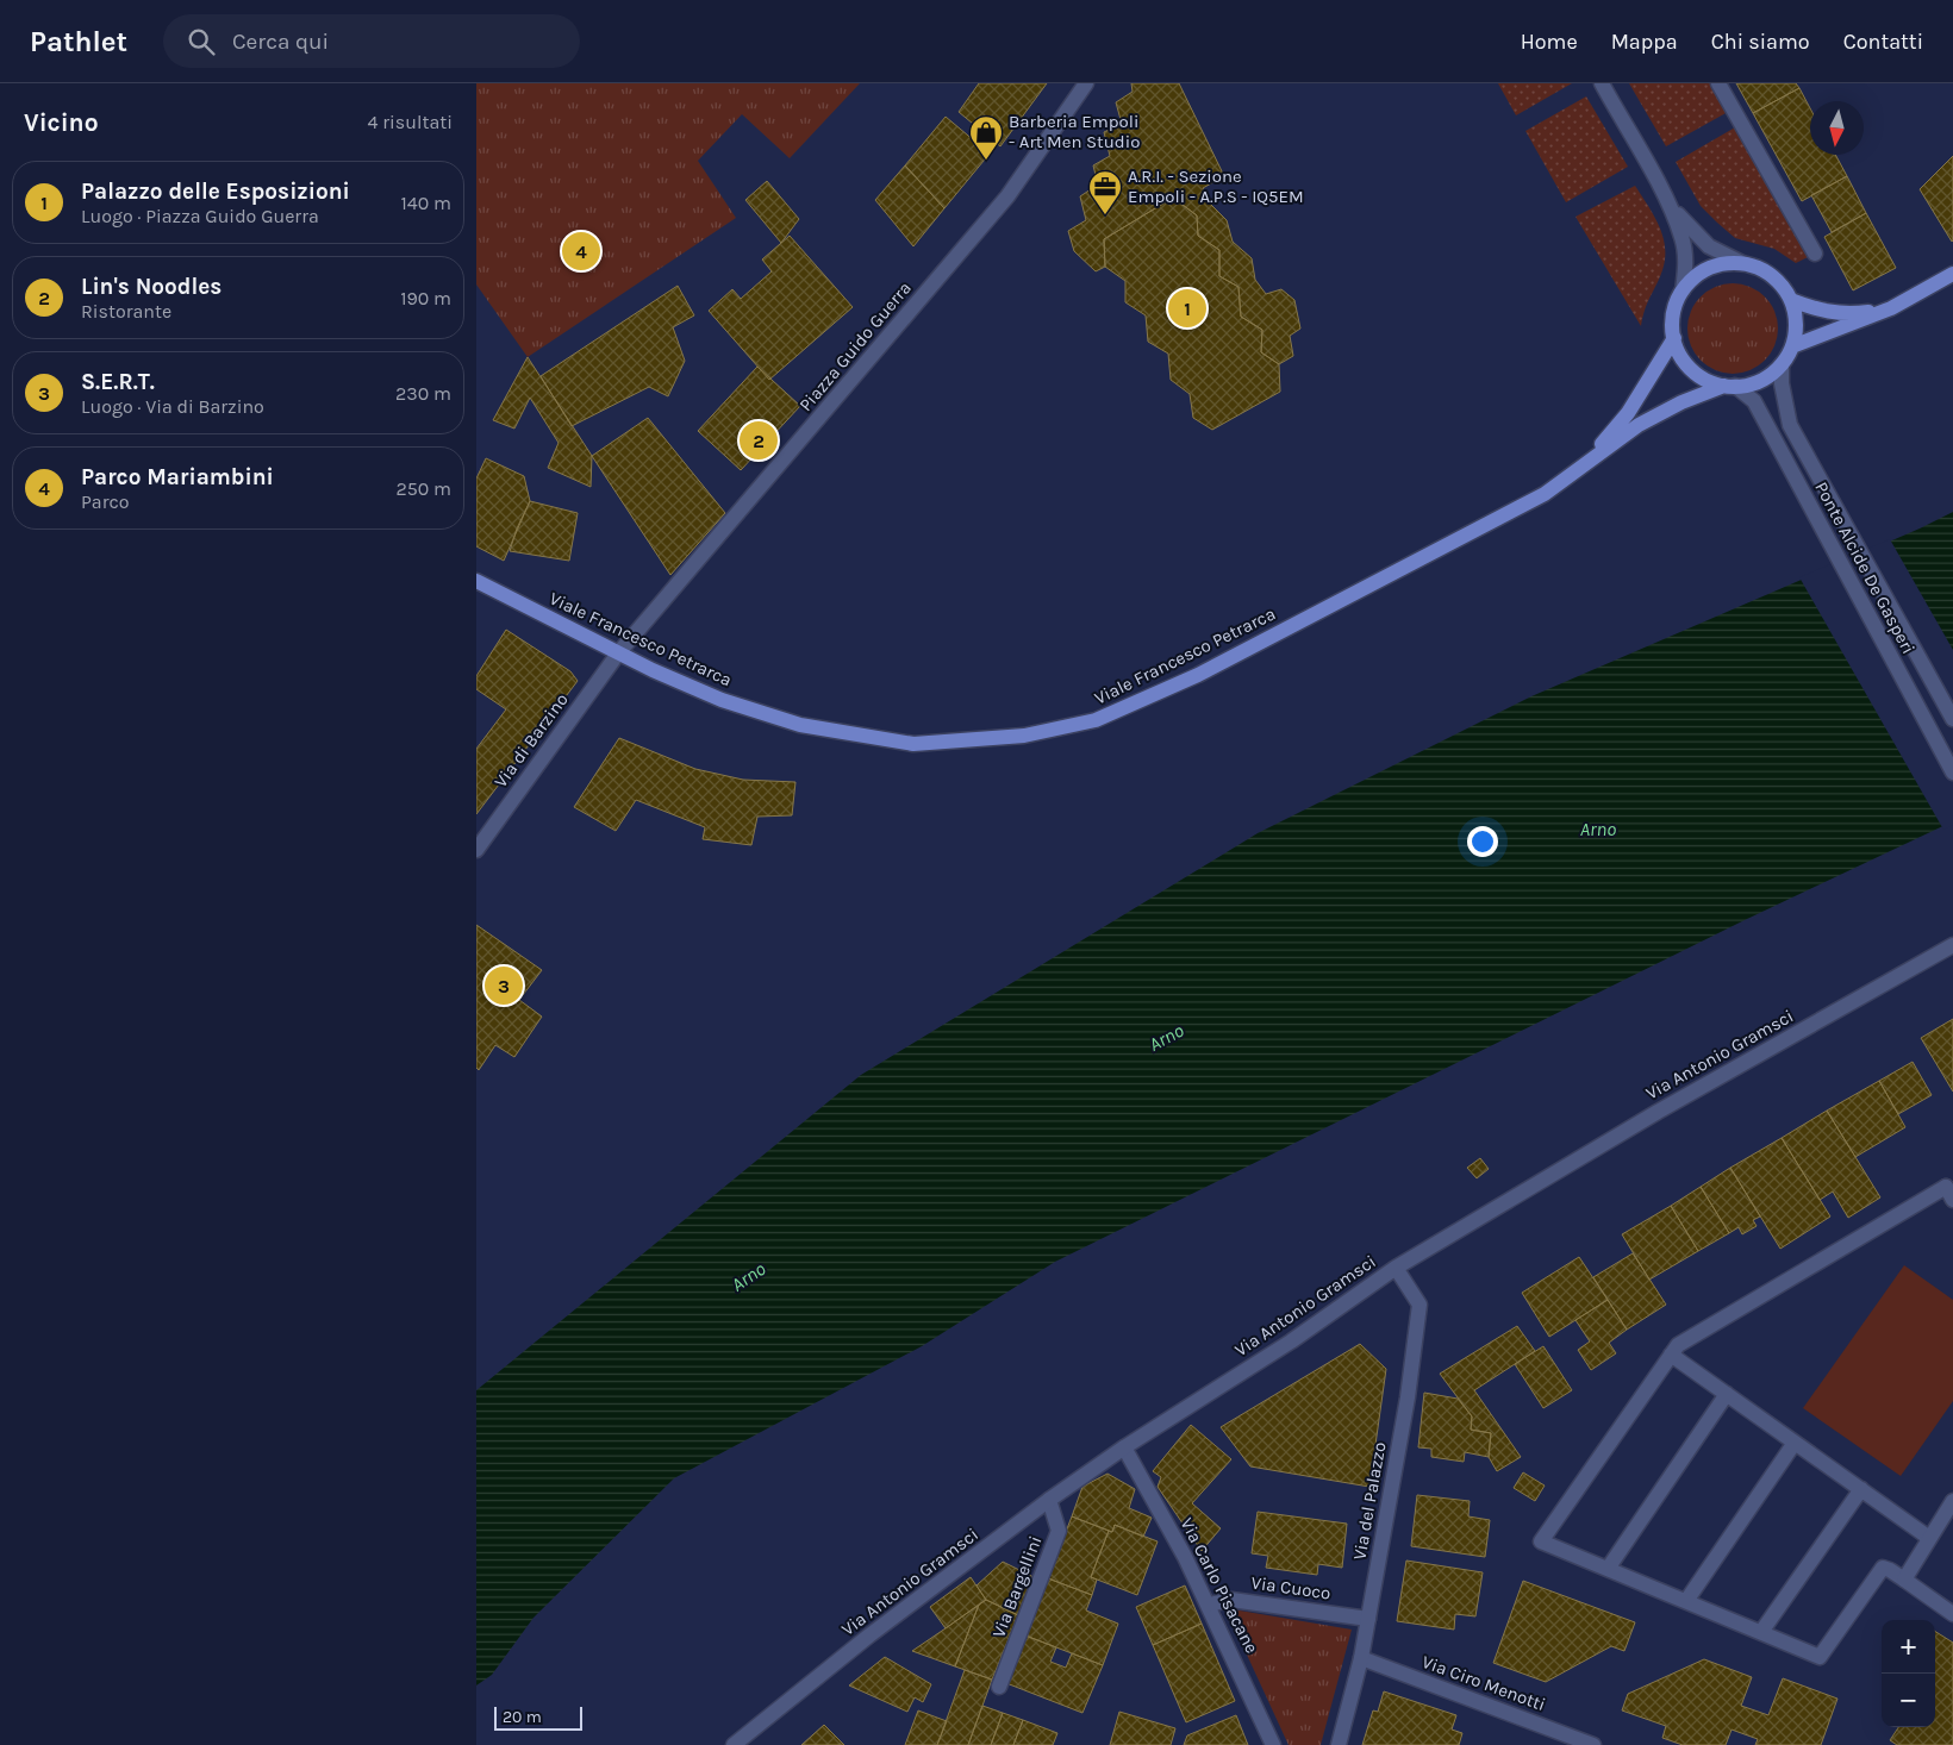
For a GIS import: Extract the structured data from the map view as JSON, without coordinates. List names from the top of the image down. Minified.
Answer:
{"streets":{"main road":["Piazza Guido Guerra","Ponte Alcide De Gasperi","Viale Francesco Petrarca","Via di Barzino","Via Antonio Gramsci","Via del Palazzo","Via Carlo Pisacane","Via Bargellini","Via Cuoco","Via Ciro Menotti"]},"crossings":[["Piazza Guido Guerra","Viale Francesco Petrarca"],["Piazza Guido Guerra","Via di Barzino"],["Ponte Alcide De Gasperi","Viale Francesco Petrarca"],["Viale Francesco Petrarca","Via di Barzino"],["Via Antonio Gramsci","Via del Palazzo"],["Via Antonio Gramsci","Via Carlo Pisacane"],["Via Antonio Gramsci","Via Bargellini"],["Via del Palazzo","Via Cuoco"],["Via del Palazzo","Via Ciro Menotti"],["Via Carlo Pisacane","Via Cuoco"]],"water":["Arno"],"places":{"shop":["Barberia Empoli - Art Men Studio"],"office":["A.R.I. - Sezione Empoli - A.P.S - IQ5EM"]},"scale_bar":"20 m","north":"bottom","page":{"header":"Pathlet","search":"Cerca qui","nav":["Home","Mappa","Chi siamo","Contatti"],"heading":["Vicino","4 risultati"],"list":[{"mark":"1","name":"Palazzo delle Esposizioni","note":"Luogo · Piazza Guido Guerra","value":"140 m"},{"mark":"2","name":"Lin's Noodles","note":"Ristorante","value":"190 m"},{"mark":"3","name":"S.E.R.T.","note":"Luogo · Via di Barzino","value":"230 m"},{"mark":"4","name":"Parco Mariambini","note":"Parco","value":"250 m"}],"pins":["4","1","2","3"],"map_buttons":["+","−"],"scale":"20 m"}}
